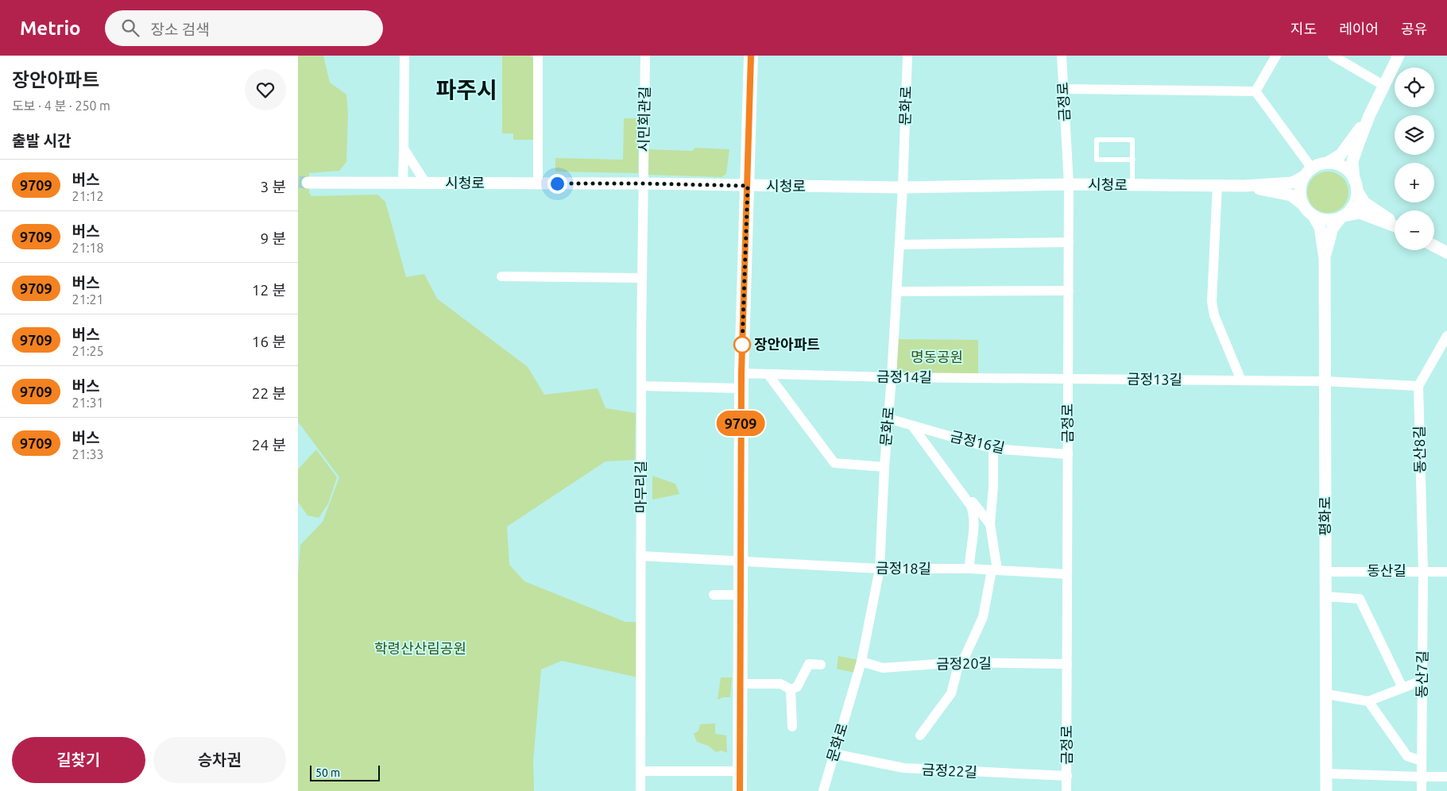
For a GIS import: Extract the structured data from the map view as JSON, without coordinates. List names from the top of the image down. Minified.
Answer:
{"streets":{"street":["금정로","문화로","시민회관길","시청로","금정14길","금정13길","금정16길","동산8길","마무리길","평화로","금정18길","동산길","금정20길","동산7길","금정22길"]},"crossings":[["금정로","시청로"],["금정로","금정14길"],["금정로","금정13길"],["금정로","금정16길"],["금정로","금정18길"],["금정로","금정20길"],["금정로","금정22길"],["문화로","시청로"],["문화로","금정14길"],["문화로","금정16길"],["문화로","금정18길"],["문화로","금정20길"],["문화로","금정22길"],["시민회관길","시청로"],["시민회관길","마무리길"],["시청로","마무리길"],["금정14길","금정13길"],["금정13길","동산8길"],["금정13길","평화로"],["금정16길","금정18길"],["동산8길","동산길"],["동산8길","동산7길"],["마무리길","금정18길"],["평화로","동산길"],["동산길","동산7길"]],"districts":["파주시"],"parks":["명동공원","학령산산림공원"],"places":["장안아파트"],"lines":["bus line 9709"],"scale_bar":"50 m","page":{"header":"Metrio","search":"장소 검색","nav":["지도","레이어","공유"],"heading":[["장안아파트","도보 · 4 분 · 250 m"],"출발 시간"],"on_map":"9709","map_buttons":["+","−"],"list":[{"mark":"9709","name":"버스","note":"21:12","value":"3 분"},{"mark":"9709","name":"버스","note":"21:18","value":"9 분"},{"mark":"9709","name":"버스","note":"21:21","value":"12 분"},{"mark":"9709","name":"버스","note":"21:25","value":"16 분"},{"mark":"9709","name":"버스","note":"21:31","value":"22 분"},{"mark":"9709","name":"버스","note":"21:33","value":"24 분"}],"buttons":["길찾기","승차권"],"scale":"50 m"}}
